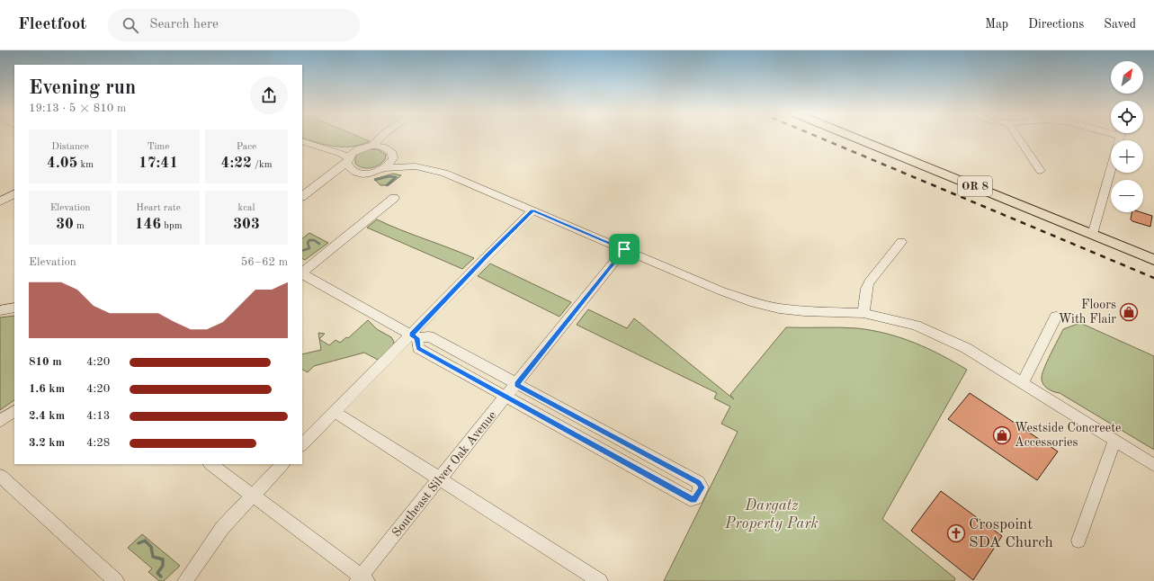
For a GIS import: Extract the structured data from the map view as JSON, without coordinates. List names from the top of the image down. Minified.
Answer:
{"streets":{"main road":["OR 8"],"street":["Southeast Silver Oak Avenue"]},"parks":["Dargatz Property Park"],"places":{"shop":["Floors With Flair","Westside Concreete Accessories"],"church":["Crospoint SDA Church"]},"north":"top right","page":{"header":"Fleetfoot","search":"Search here","nav":["Map","Directions","Saved"],"map_buttons":["+","−"],"heading":["Evening run","19:13 · 5 × 810 m"],"stats":[["Distance","4.05 km"],["Time","17:41"],["Pace","4:22 /km"],["Elevation","30 m"],["Heart rate","146 bpm"],["kcal","303"]],"chart":["Elevation","56–62 m"],"list":[{"name":"810 m","note":"4:20"},{"name":"1.6 km","note":"4:20"},{"name":"2.4 km","note":"4:13"},{"name":"3.2 km","note":"4:28"}]}}
